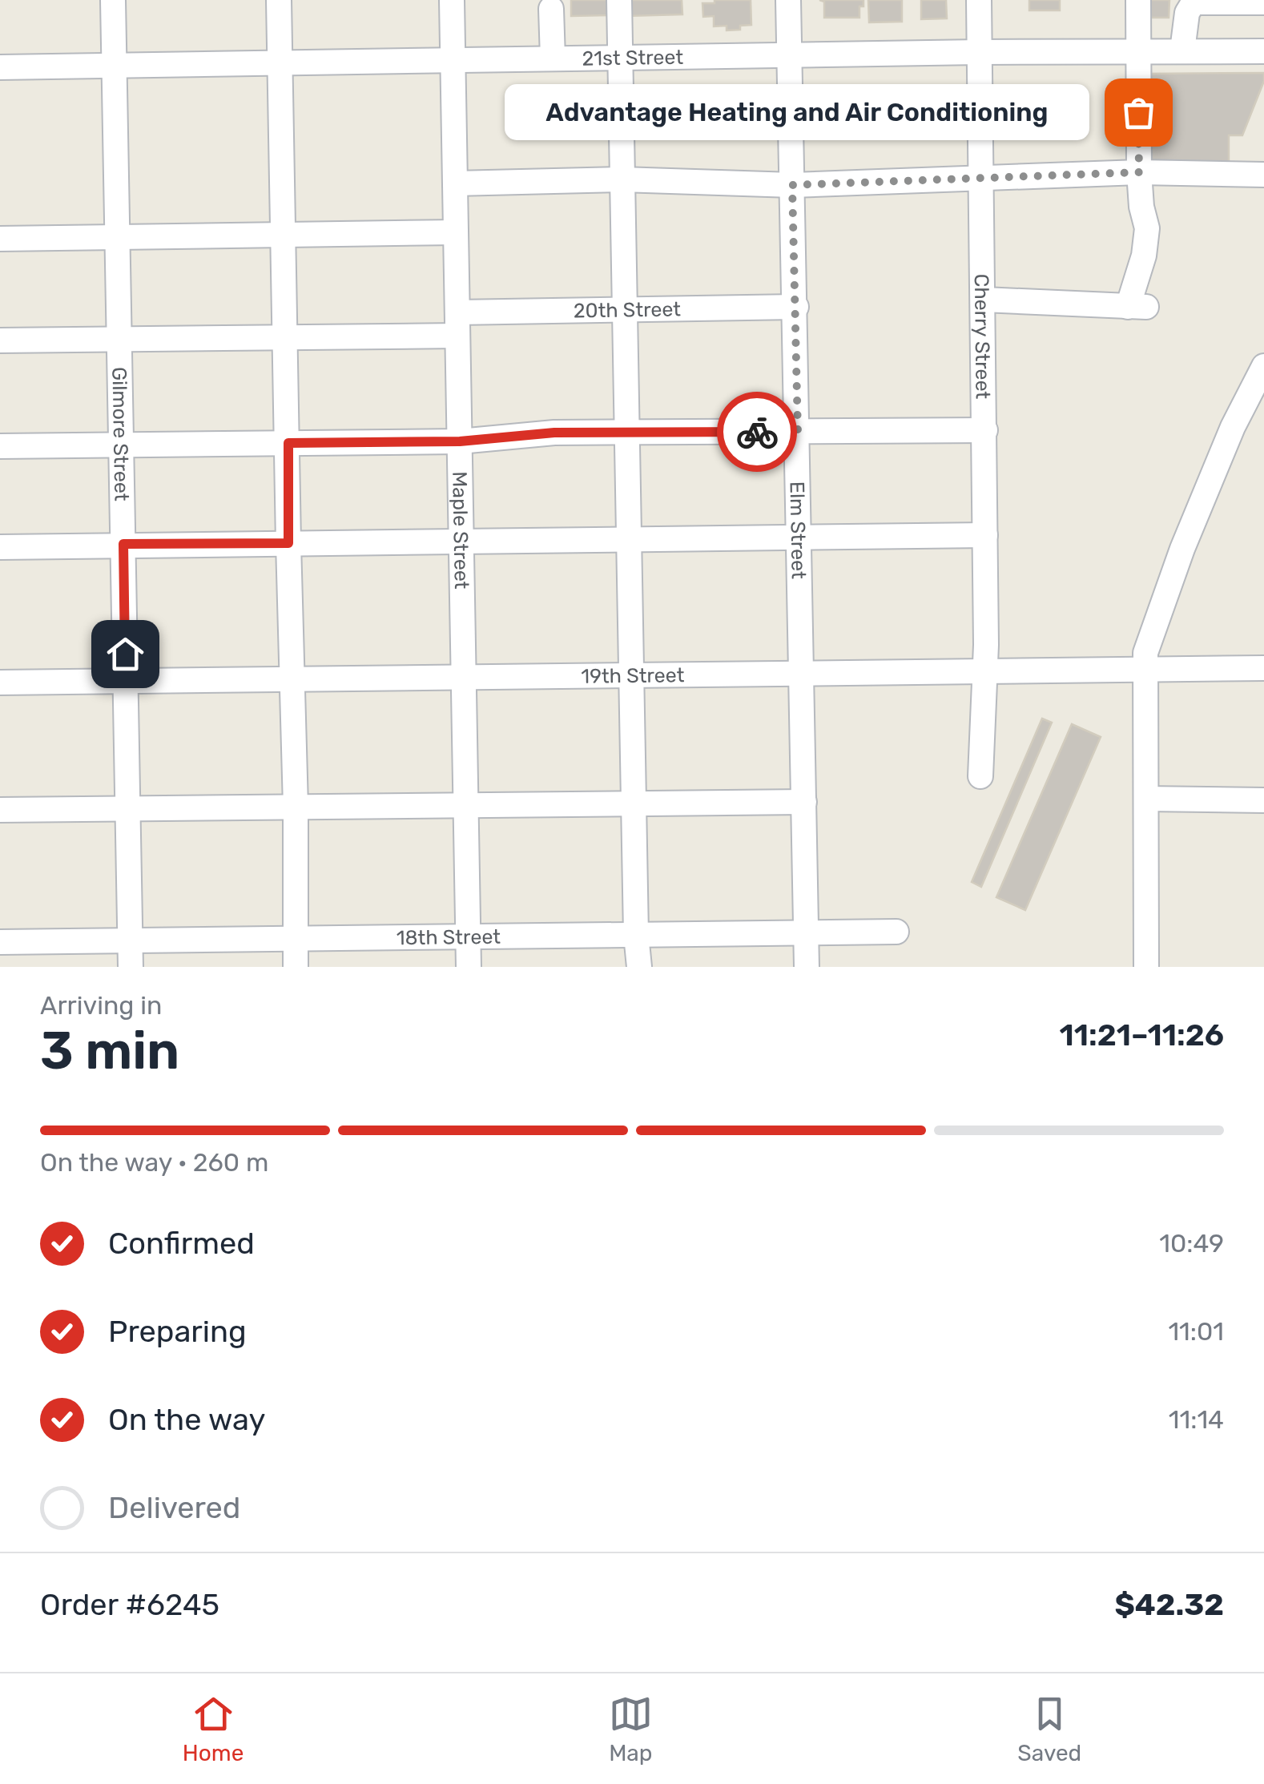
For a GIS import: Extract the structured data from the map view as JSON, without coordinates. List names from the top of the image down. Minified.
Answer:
{"streets":{"street":["21st Street","20th Street","Cherry Street","Gilmore Street","Maple Street","Elm Street","19th Street","18th Street"]},"crossings":[["21st Street","Cherry Street"],["21st Street","Gilmore Street"],["21st Street","Maple Street"],["21st Street","Elm Street"],["20th Street","Gilmore Street"],["20th Street","Maple Street"],["20th Street","Elm Street"],["Cherry Street","19th Street"],["Gilmore Street","19th Street"],["Gilmore Street","18th Street"],["Maple Street","19th Street"],["Maple Street","18th Street"],["Elm Street","19th Street"],["Elm Street","18th Street"]],"places":["Advantage Heating and Air Conditioning"],"page":{"bubble":"Advantage Heating and Air Conditioning","heading":["3 min","Arriving in","11:21–11:26"],"panel":["Order #6245","$42.32"],"bar":"On the way · 260 m","list":[["Confirmed","10:49"],["Preparing","11:01"],["On the way","11:14"],"Delivered"],"tabs":["Home","Map","Saved"]}}
